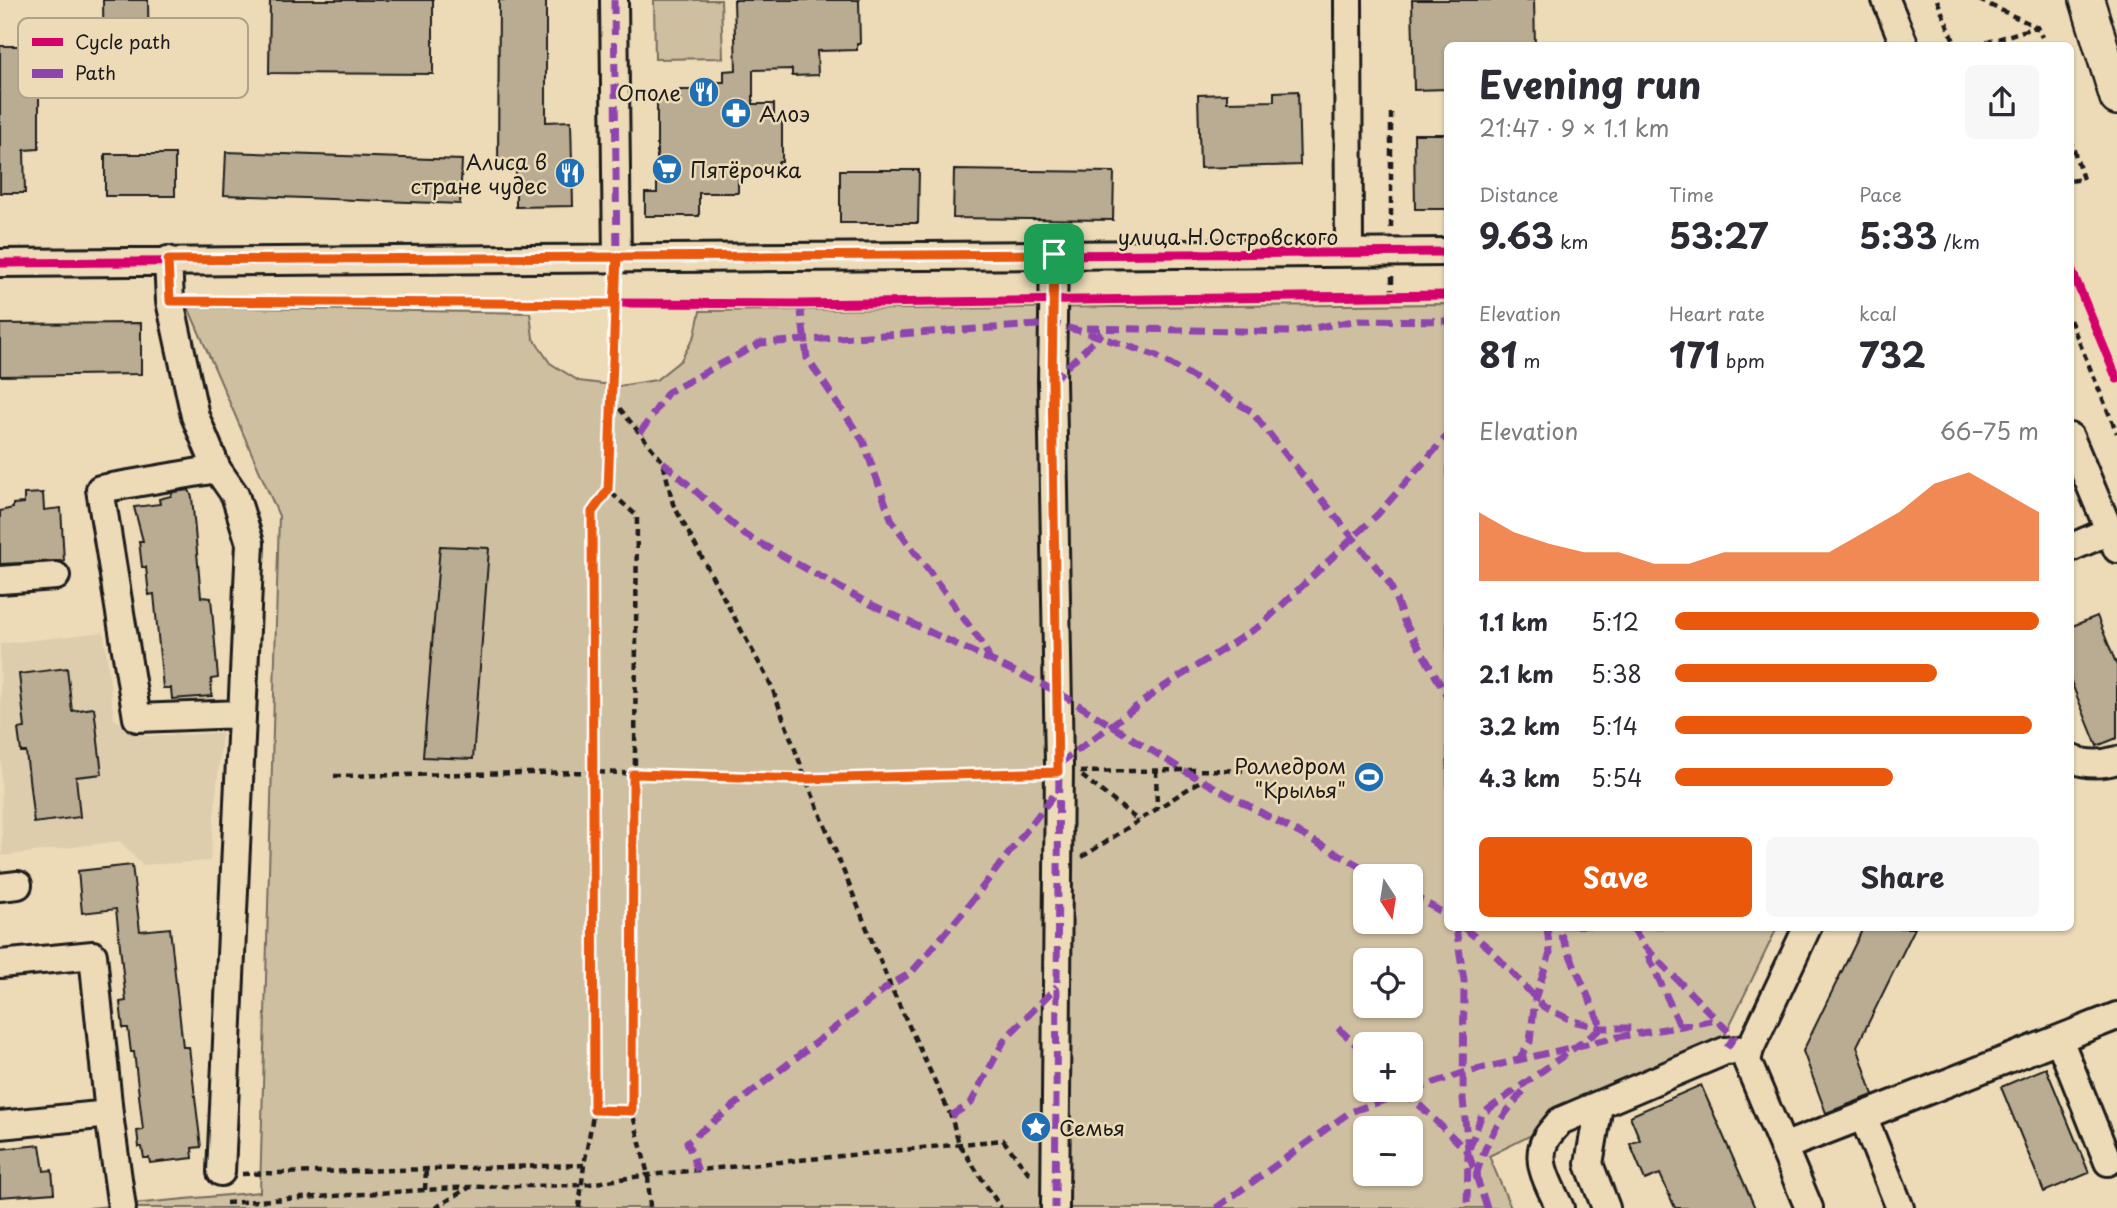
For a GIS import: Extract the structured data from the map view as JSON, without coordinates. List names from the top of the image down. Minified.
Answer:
{"streets":{"street":["улица Н.Островского"]},"places":{"restaurant":["Ополе","Алиса в стране чудес"],"pharmacy":["Алоэ"],"supermarket":["Пятёрочка"],"sports":["Ролледром \"Крылья\""],"place":["Семья"]},"legend":["Cycle path","Path"],"north":"bottom","page":{"heading":["Evening run","21:47 · 9 × 1.1 km"],"stats":[["Distance","9.63 km"],["Time","53:27"],["Pace","5:33 /km"],["Elevation","81 m"],["Heart rate","171 bpm"],["kcal","732"]],"chart":["Elevation","66–75 m"],"list":[{"name":"1.1 km","note":"5:12"},{"name":"2.1 km","note":"5:38"},{"name":"3.2 km","note":"5:14"},{"name":"4.3 km","note":"5:54"}],"buttons":["Save","Share"],"map_buttons":["+","−"]}}
